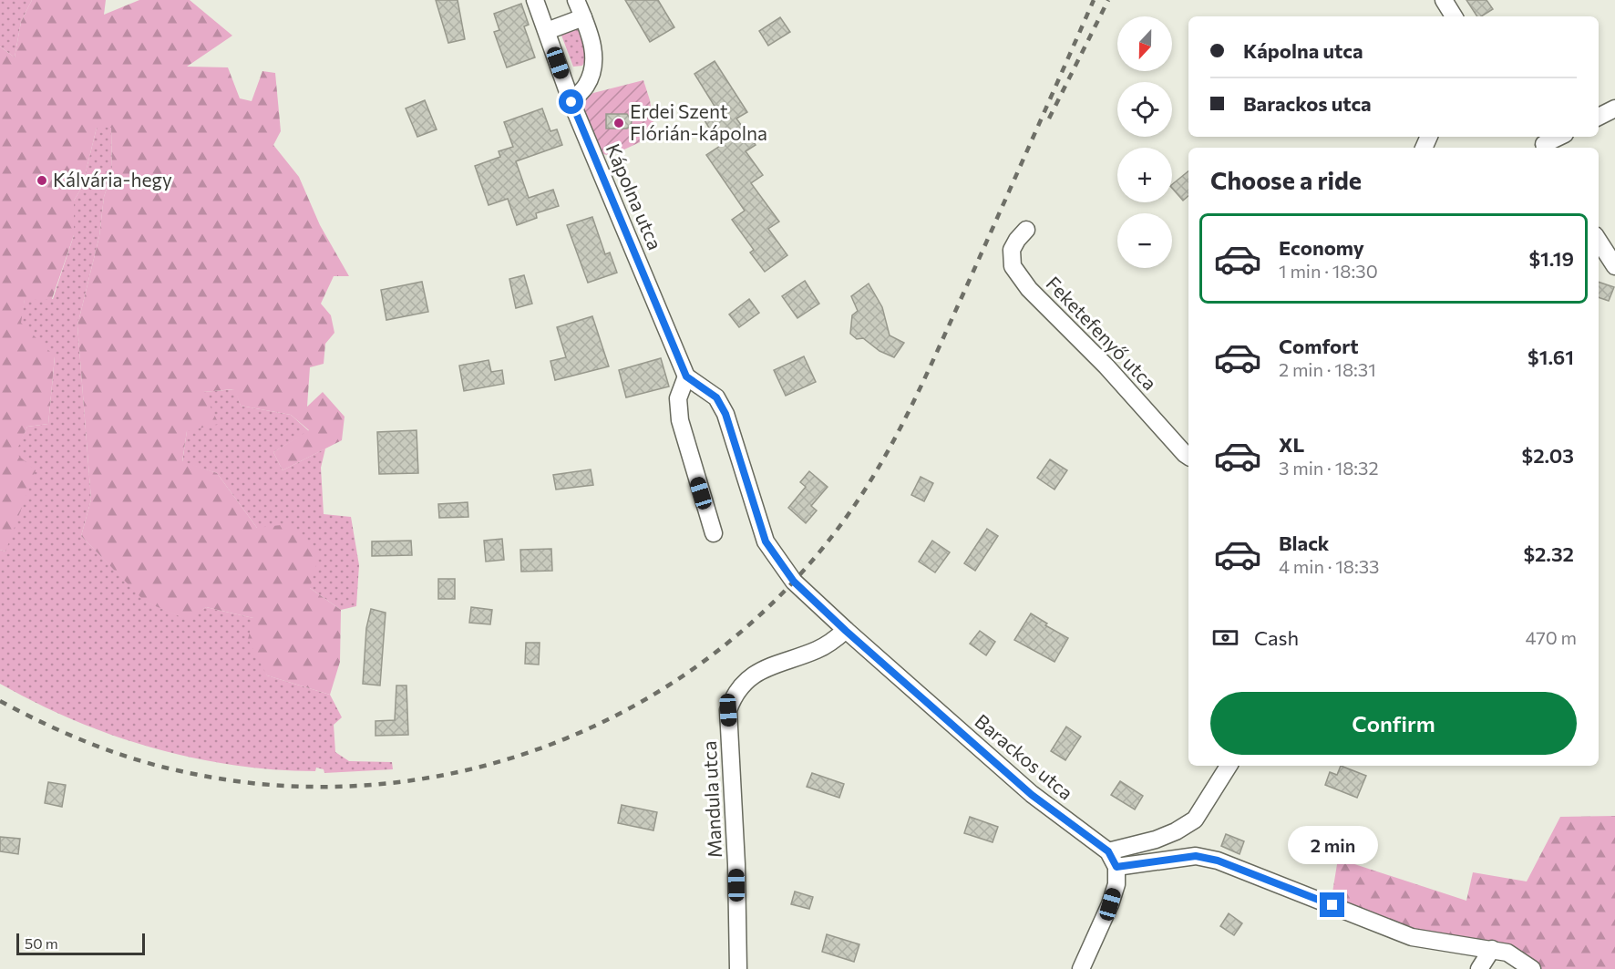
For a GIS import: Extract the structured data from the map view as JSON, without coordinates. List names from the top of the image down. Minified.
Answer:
{"streets":{"street":["Kápolna utca","Feketefenyő utca","Barackos utca","Mandula utca"]},"crossings":[["Kápolna utca","Barackos utca"],["Barackos utca","Mandula utca"]],"places":["Erdei Szent Flórián-kápolna","Kálvária-hegy"],"scale_bar":"50 m","north":"bottom","page":{"map_buttons":["+","−"],"banner":["Kápolna utca","Barackos utca"],"heading":"Choose a ride","list":[{"name":"Economy","note":"1 min · 18:30","value":"$1.19"},{"name":"Comfort","note":"2 min · 18:31","value":"$1.61"},{"name":"XL","note":"3 min · 18:32","value":"$2.03"},{"name":"Black","note":"4 min · 18:33","value":"$2.32"}],"pay":["Cash","470 m"],"buttons":"Confirm","bubble":"2 min","scale":"50 m"}}
